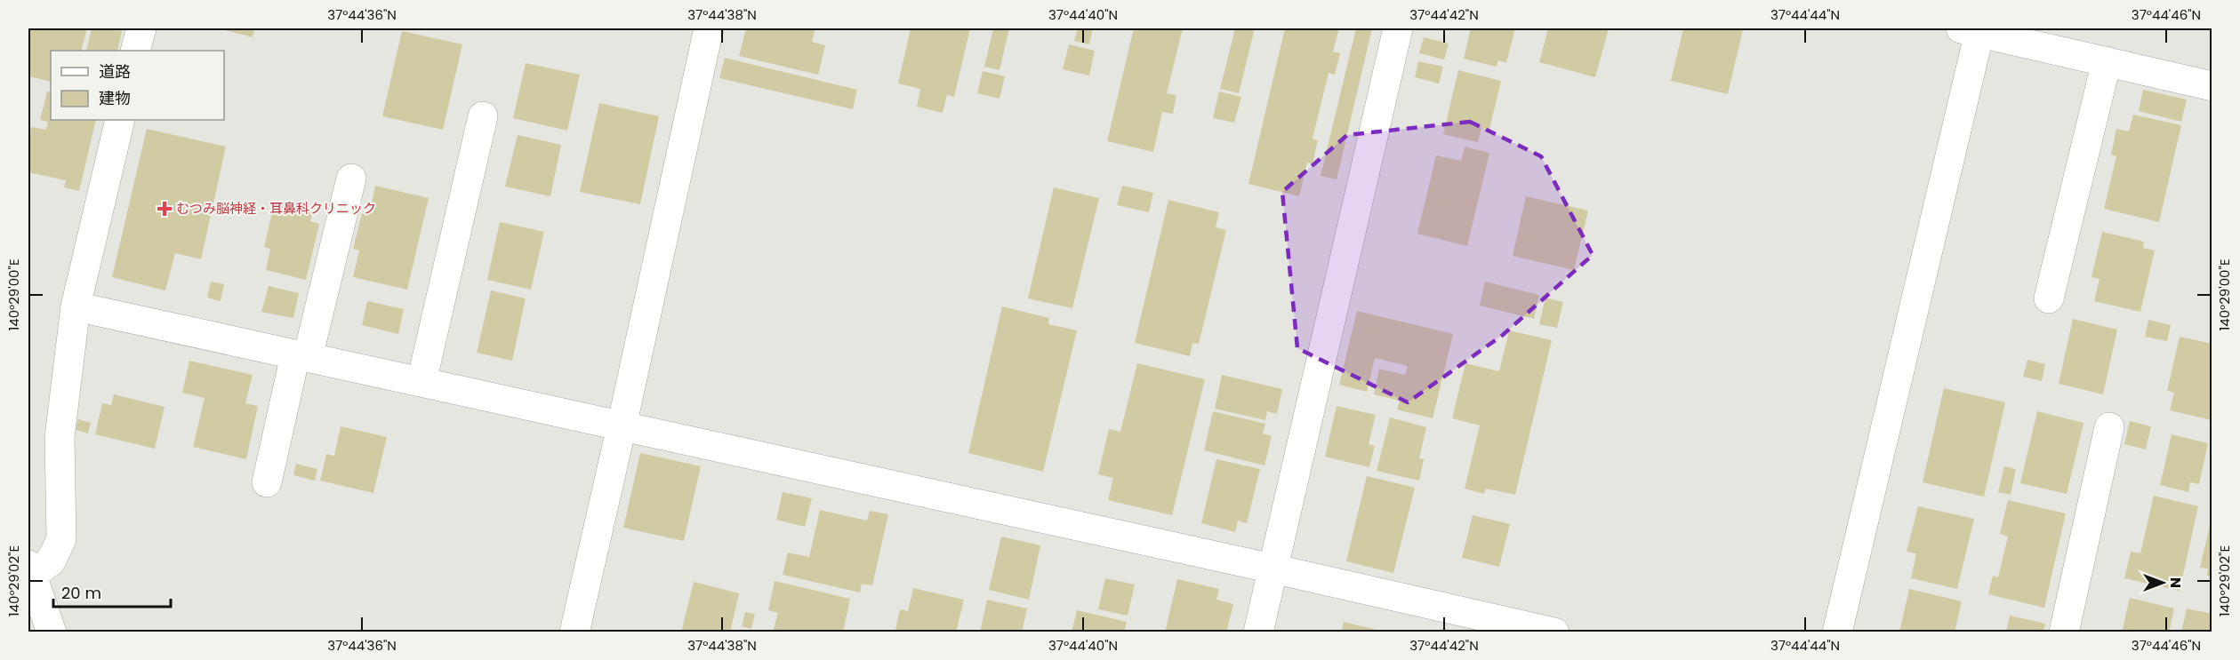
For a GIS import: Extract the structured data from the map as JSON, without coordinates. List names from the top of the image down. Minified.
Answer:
{"places":{"health":["むつみ脳神経・耳鼻科クリニック"]},"legend":["道路","建物"],"scale_bar":"20 m","north":"right","coordinates":["37°44'36\"N","37°44'38\"N","37°44'40\"N","37°44'42\"N","37°44'44\"N","37°44'46\"N","140°29'00\"E","140°29'02\"E"]}
